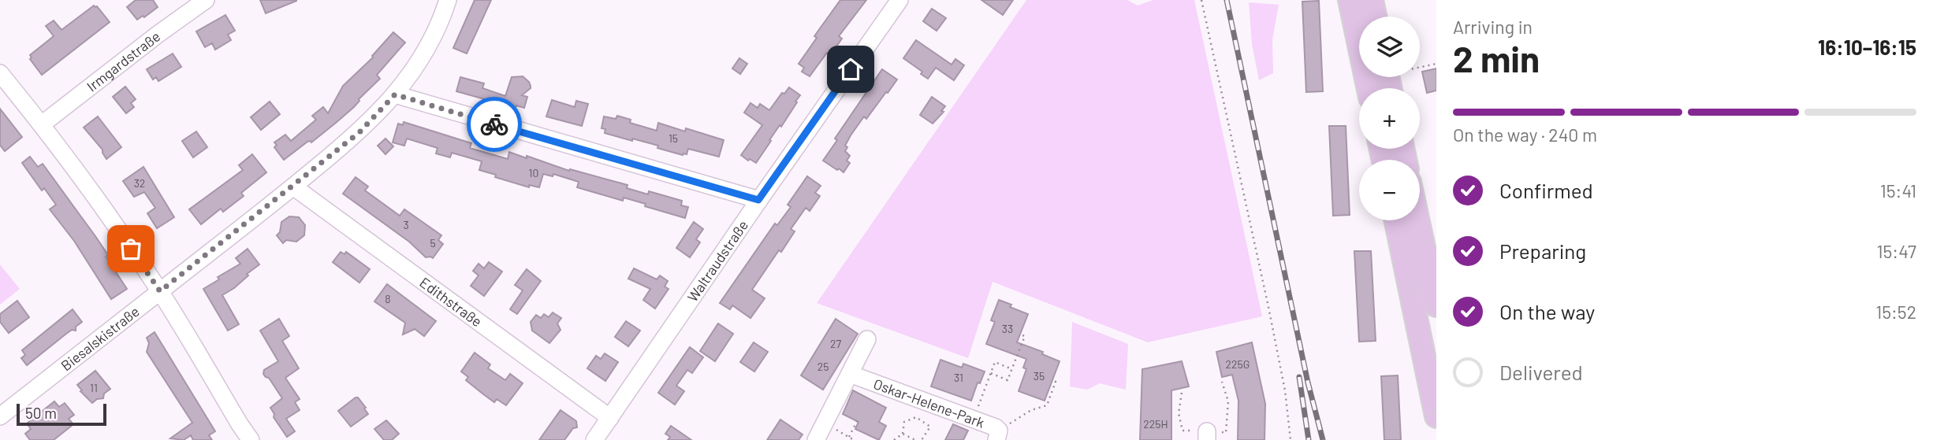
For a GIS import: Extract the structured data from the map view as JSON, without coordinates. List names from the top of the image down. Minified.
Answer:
{"streets":{"street":["Irmgardstraße","Waltraudstraße","Edithstraße","Biesalskistraße","Oskar-Helene-Park"]},"crossings":[["Waltraudstraße","Edithstraße"],["Edithstraße","Biesalskistraße"]],"house_numbers":["15","10","32","3","5","8","33","27","225G","25","35","31","11","225H"],"scale_bar":"50 m","page":{"heading":["2 min","Arriving in","16:10–16:15"],"map_buttons":["+","−"],"bar":"On the way · 240 m","list":[["Confirmed","15:41"],["Preparing","15:47"],["On the way","15:52"],"Delivered"],"scale":"50 m"}}
